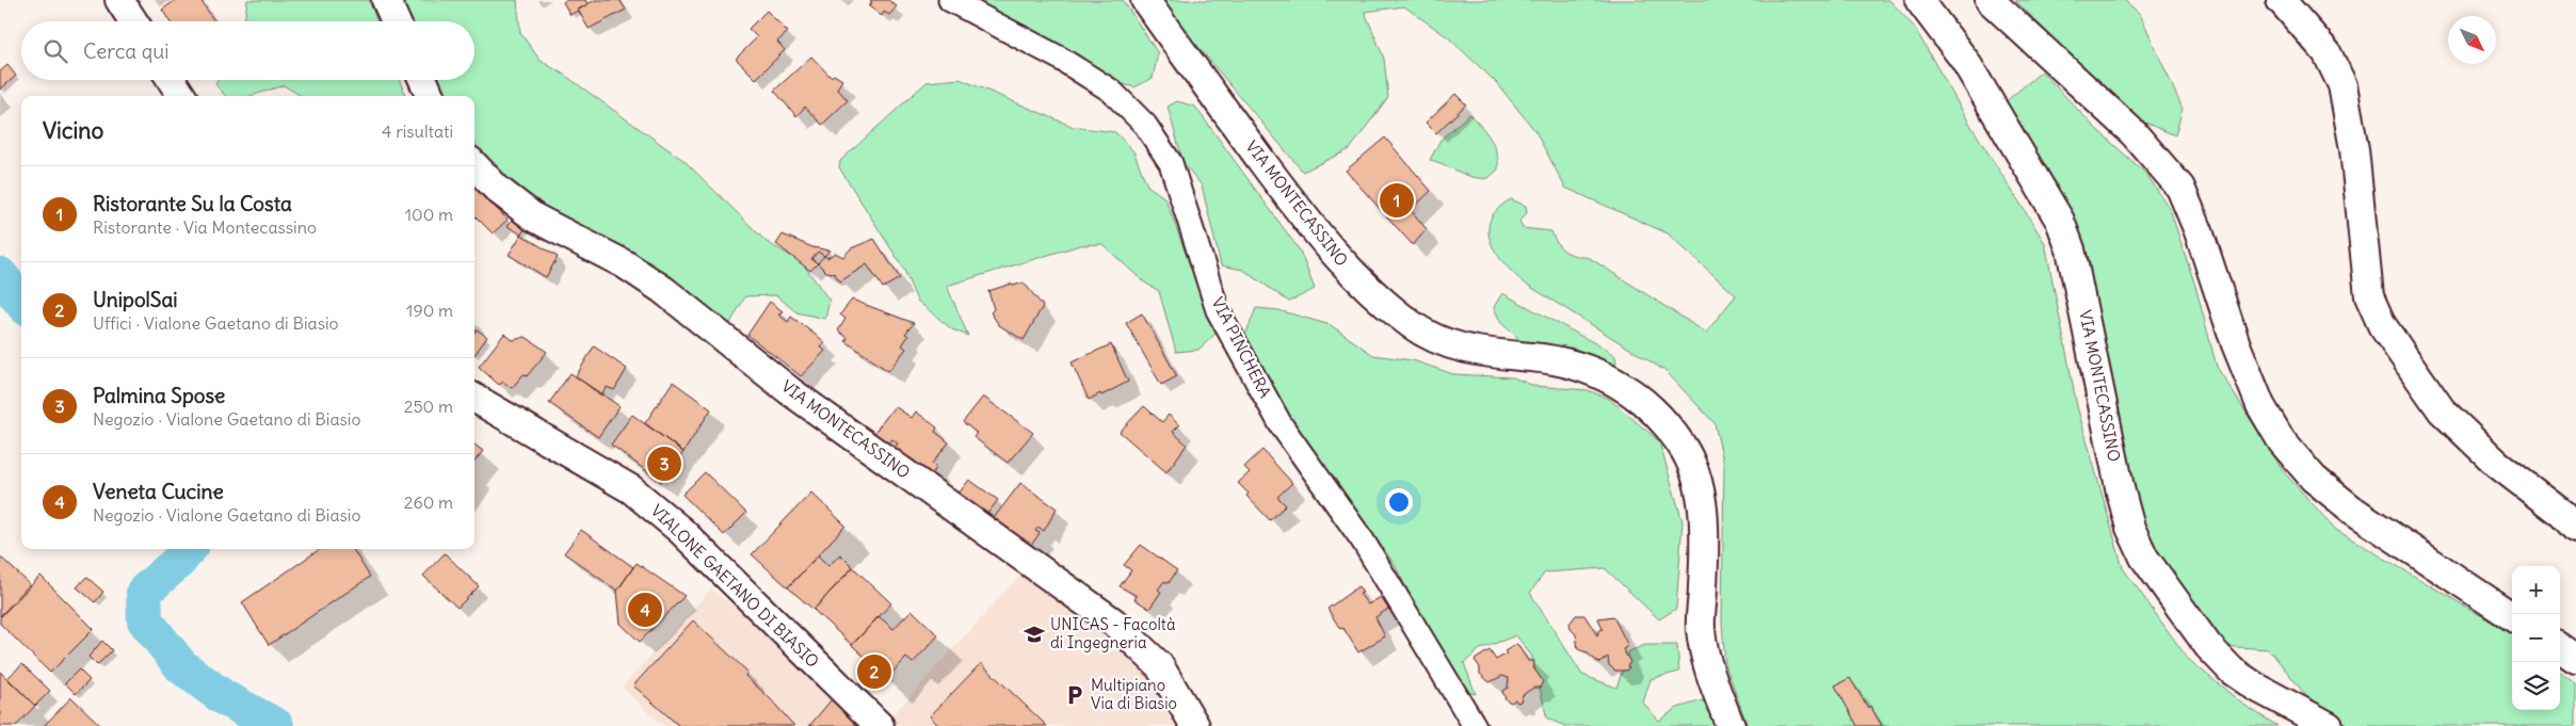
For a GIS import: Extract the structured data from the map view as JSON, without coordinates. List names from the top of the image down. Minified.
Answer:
{"streets":{"street":["VIA MONTECASSINO","VIA PINCHERA","VIALONE GAETANO DI BIASIO"]},"places":{"school or university":["UNICAS - Facoltà di Ingegneria"],"parking":["Multipiano Via di Biasio"]},"north":"bottom right","page":{"search":"Cerca qui","heading":["Vicino","4 risultati"],"list":[{"mark":"1","name":"Ristorante Su la Costa","note":"Ristorante · Via Montecassino","value":"100 m"},{"mark":"2","name":"UnipolSai","note":"Uffici · Vialone Gaetano di Biasio","value":"190 m"},{"mark":"3","name":"Palmina Spose","note":"Negozio · Vialone Gaetano di Biasio","value":"250 m"},{"mark":"4","name":"Veneta Cucine","note":"Negozio · Vialone Gaetano di Biasio","value":"260 m"}],"pins":["1","3","4","2"],"map_buttons":["+","−"]}}
